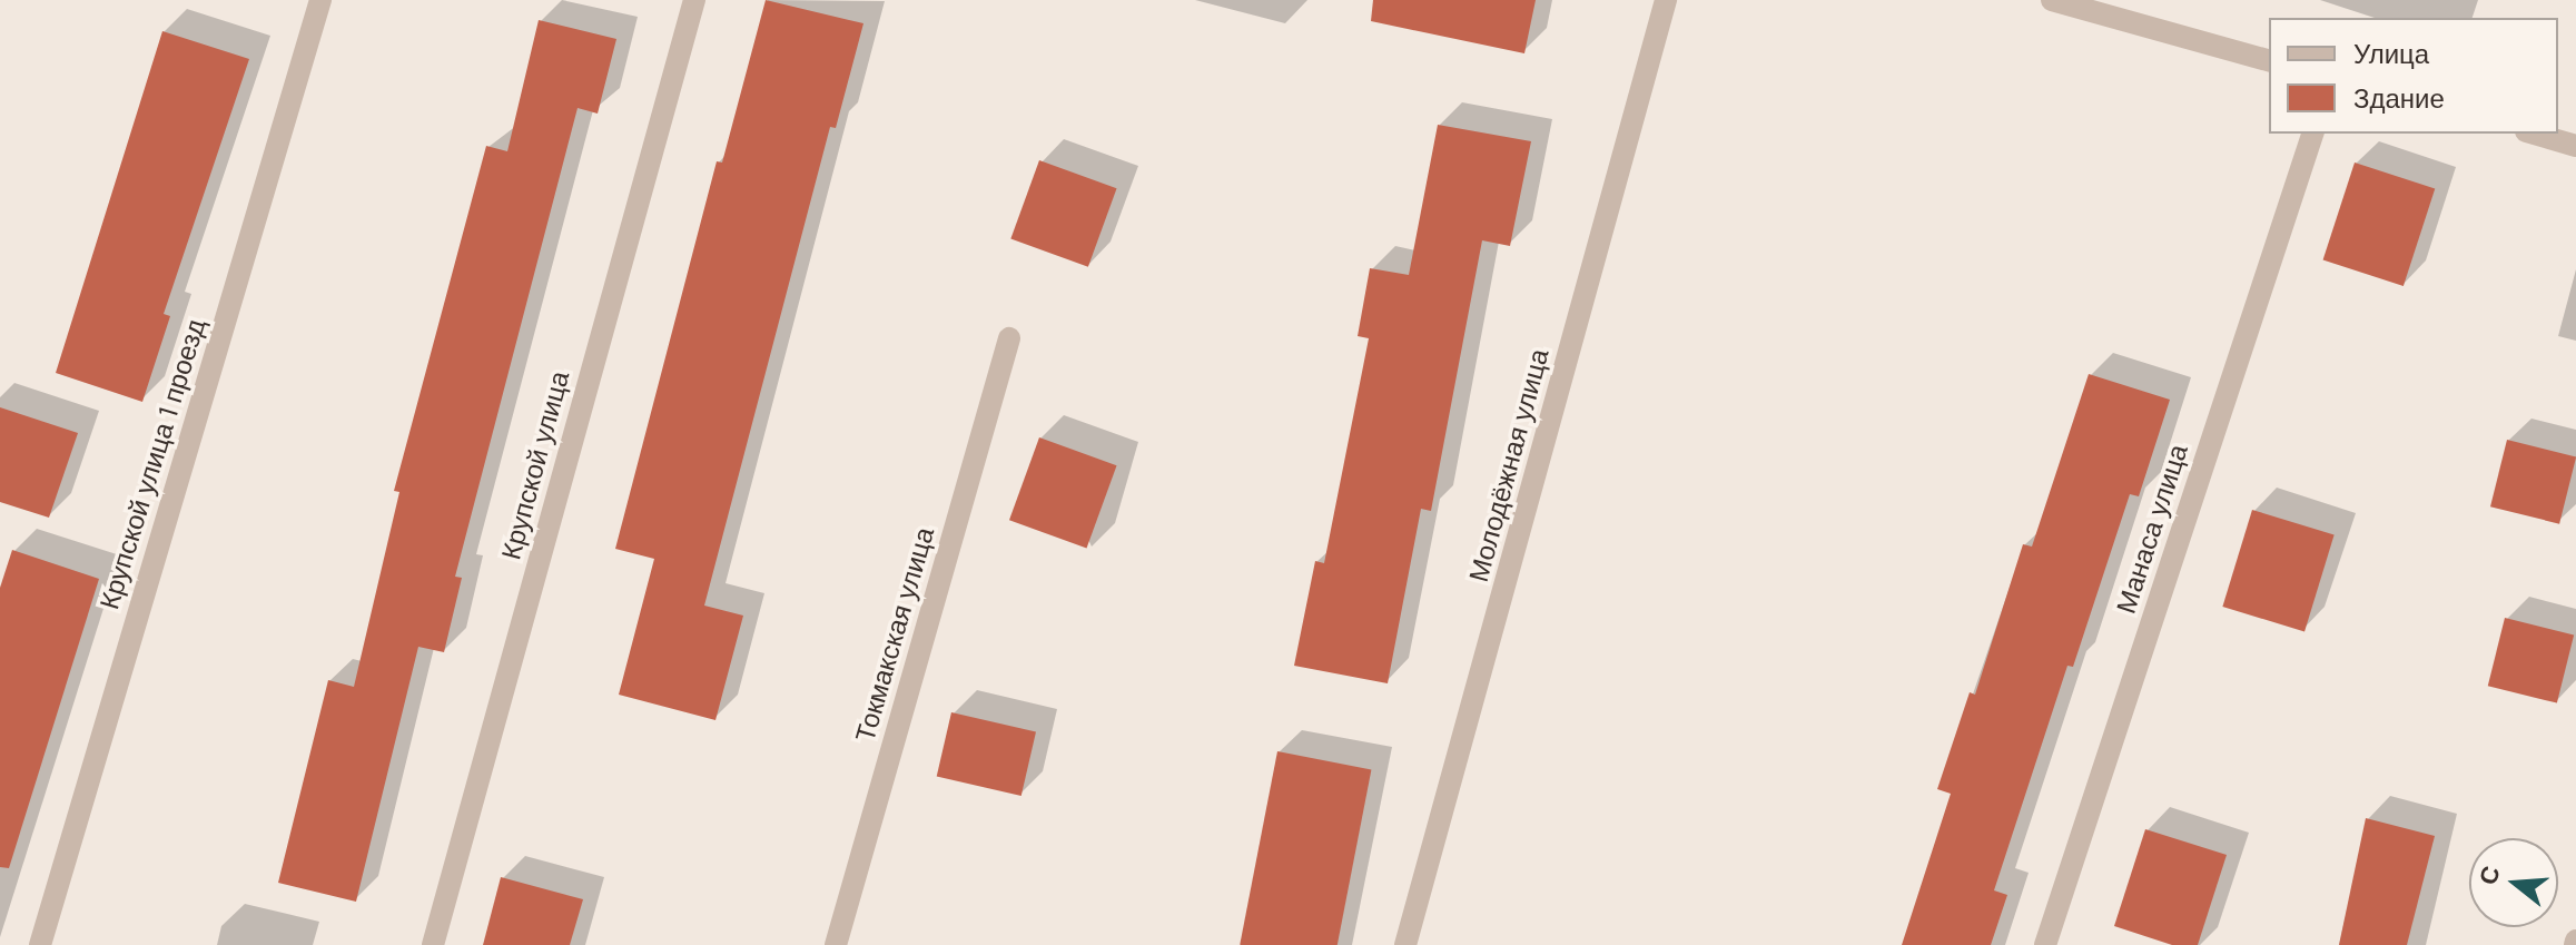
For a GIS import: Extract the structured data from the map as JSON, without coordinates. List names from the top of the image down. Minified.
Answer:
{"streets":{"street":["Крупской улица 1 проезд","Крупской улица","Молодёжная улица","Манаса улица","Токмакская улица"]},"legend":["Улица","Здание"],"north":"left"}
